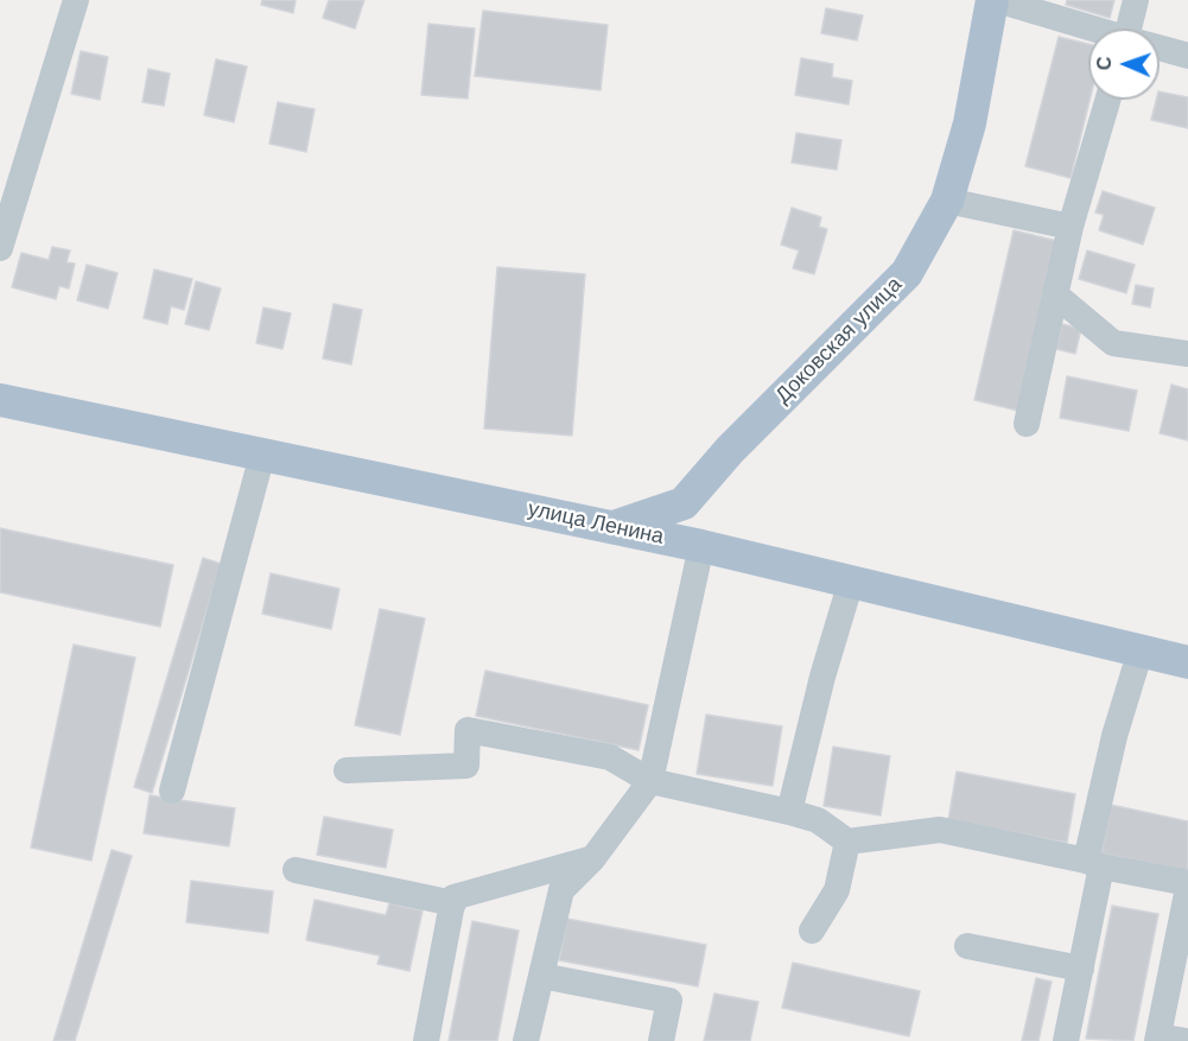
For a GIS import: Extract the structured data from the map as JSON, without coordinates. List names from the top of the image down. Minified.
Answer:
{"streets":{"main road":["Доковская улица","улица Ленина"]},"crossings":[["Доковская улица","улица Ленина"]],"north":"left"}
